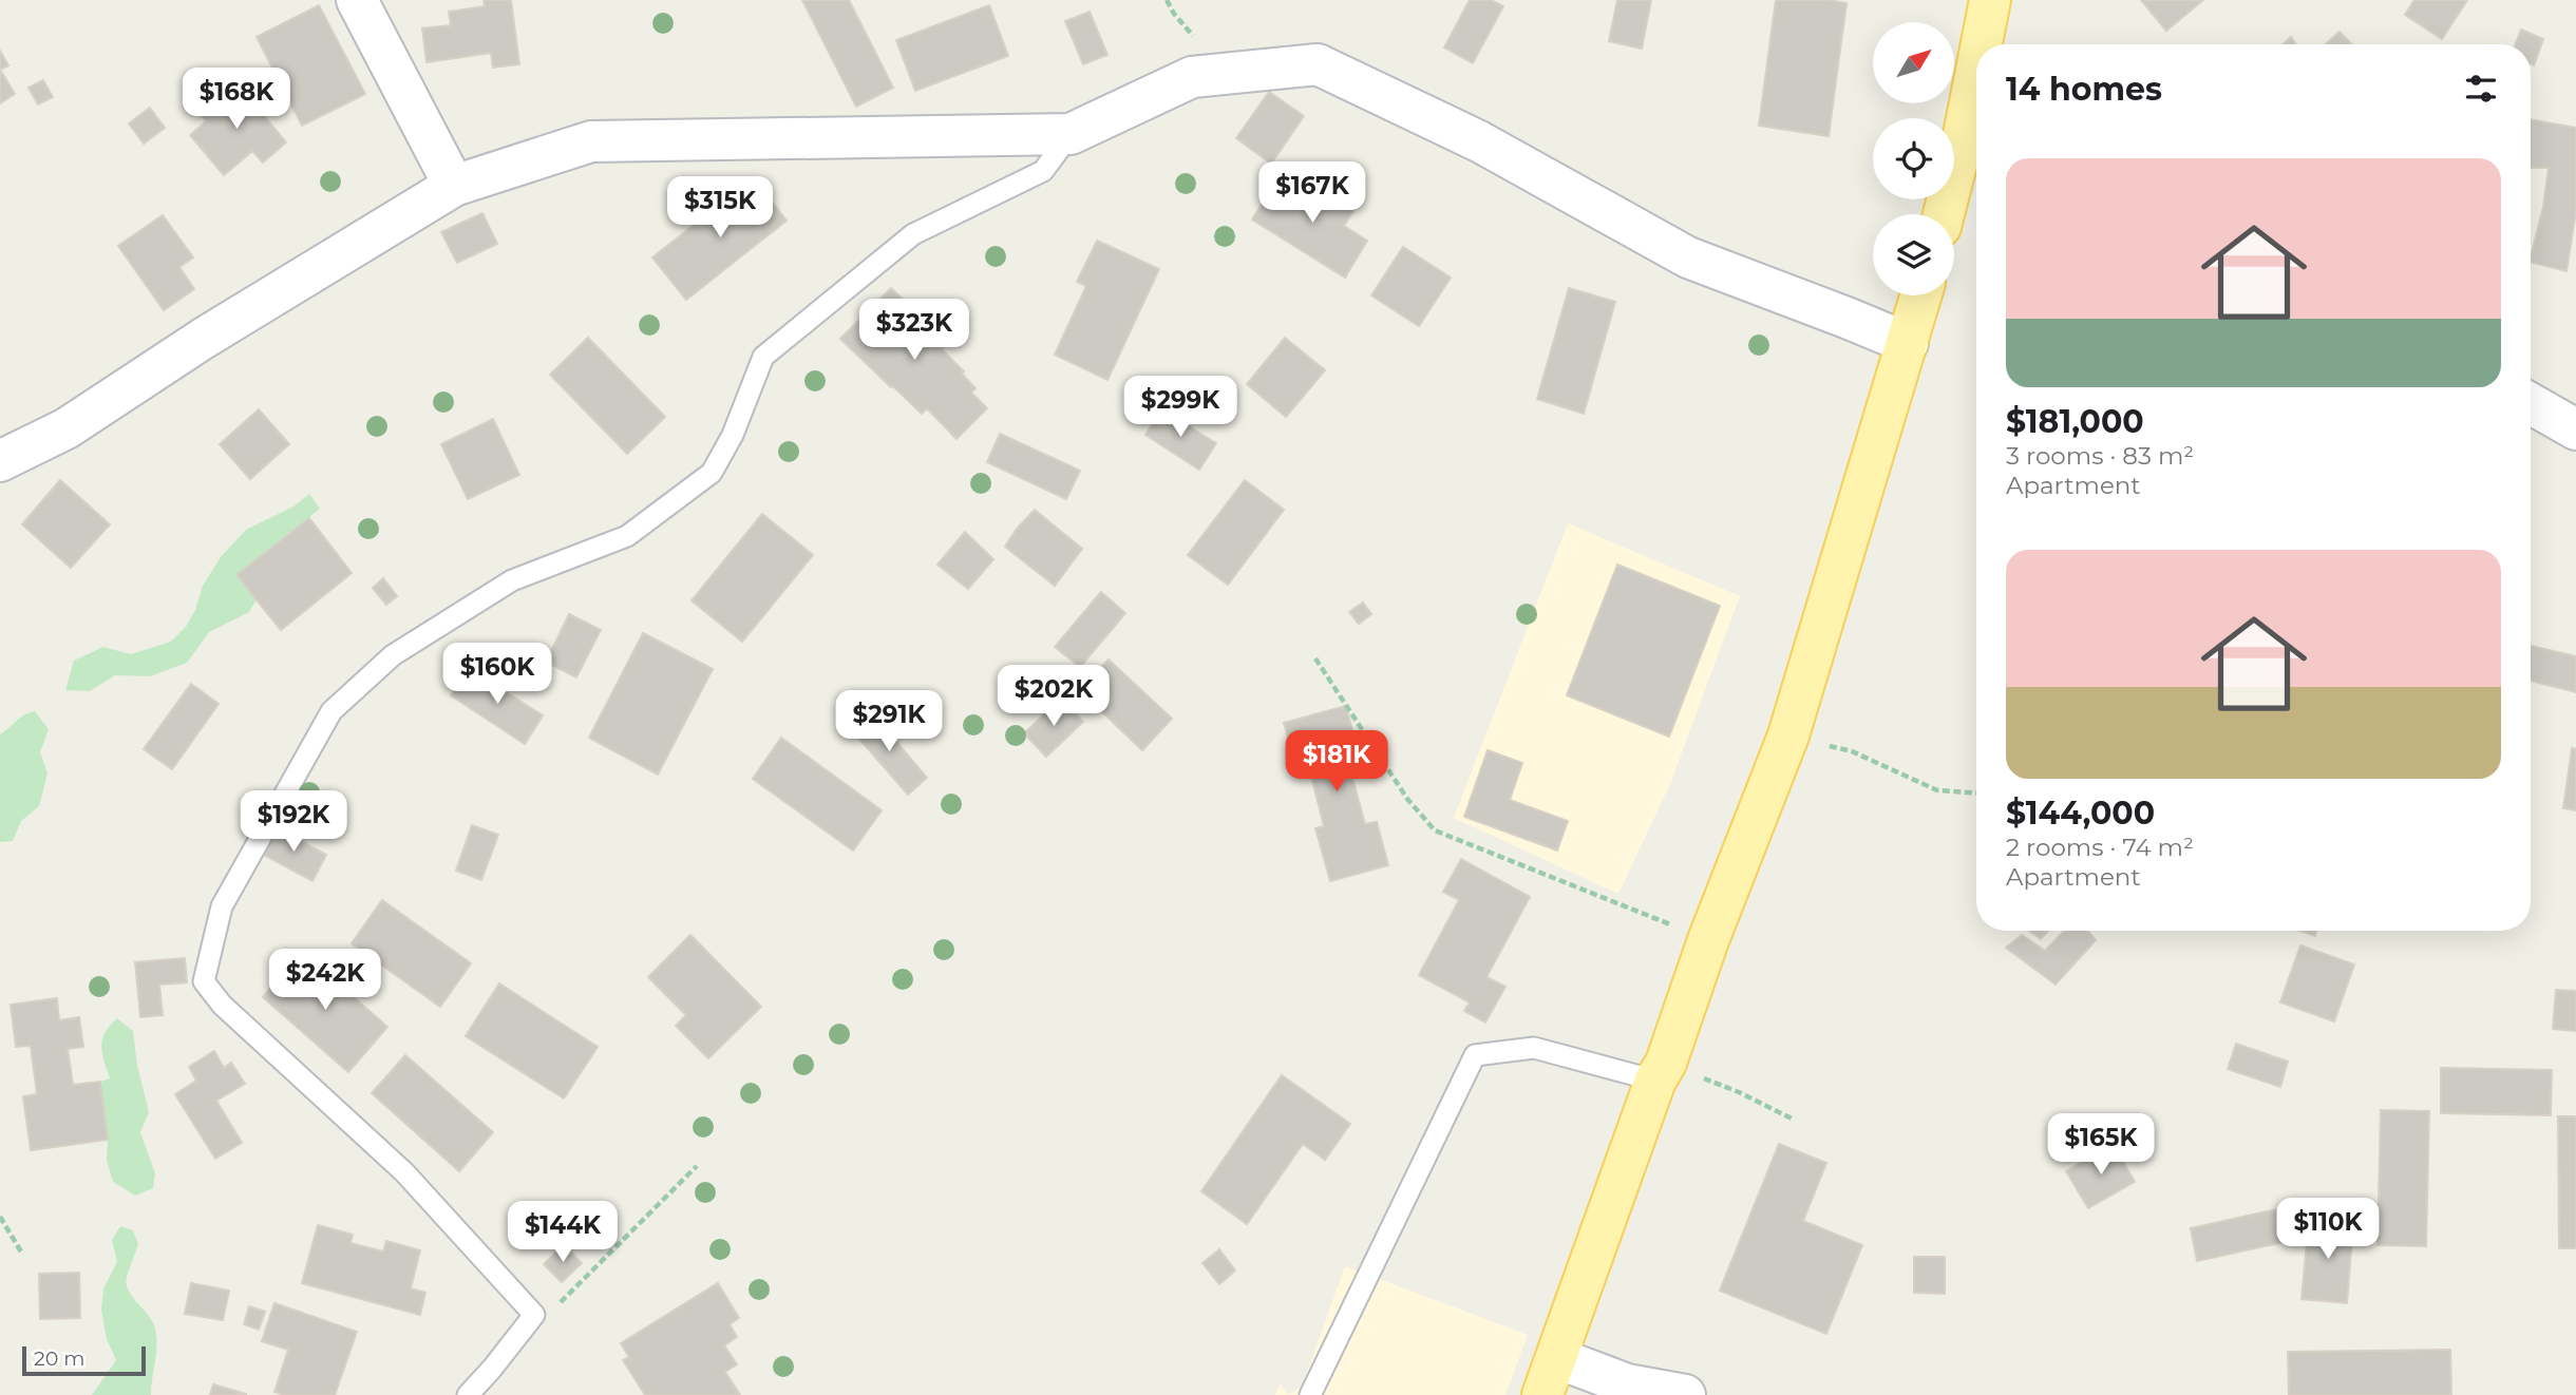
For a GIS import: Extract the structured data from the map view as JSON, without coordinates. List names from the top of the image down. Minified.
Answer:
{"scale_bar":"20 m","north":"top right","page":{"heading":"14 homes","price":["$168K","$167K","$315K","$323K","$299K","$160K","$202K","$291K","$181K","$192K","$242K","$165K","$110K","$144K"],"list":[{"name":"$181,000","note":"3 rooms · 83 m² · Apartment"},{"name":"$144,000","note":"2 rooms · 74 m² · Apartment"}],"scale":"20 m"}}
